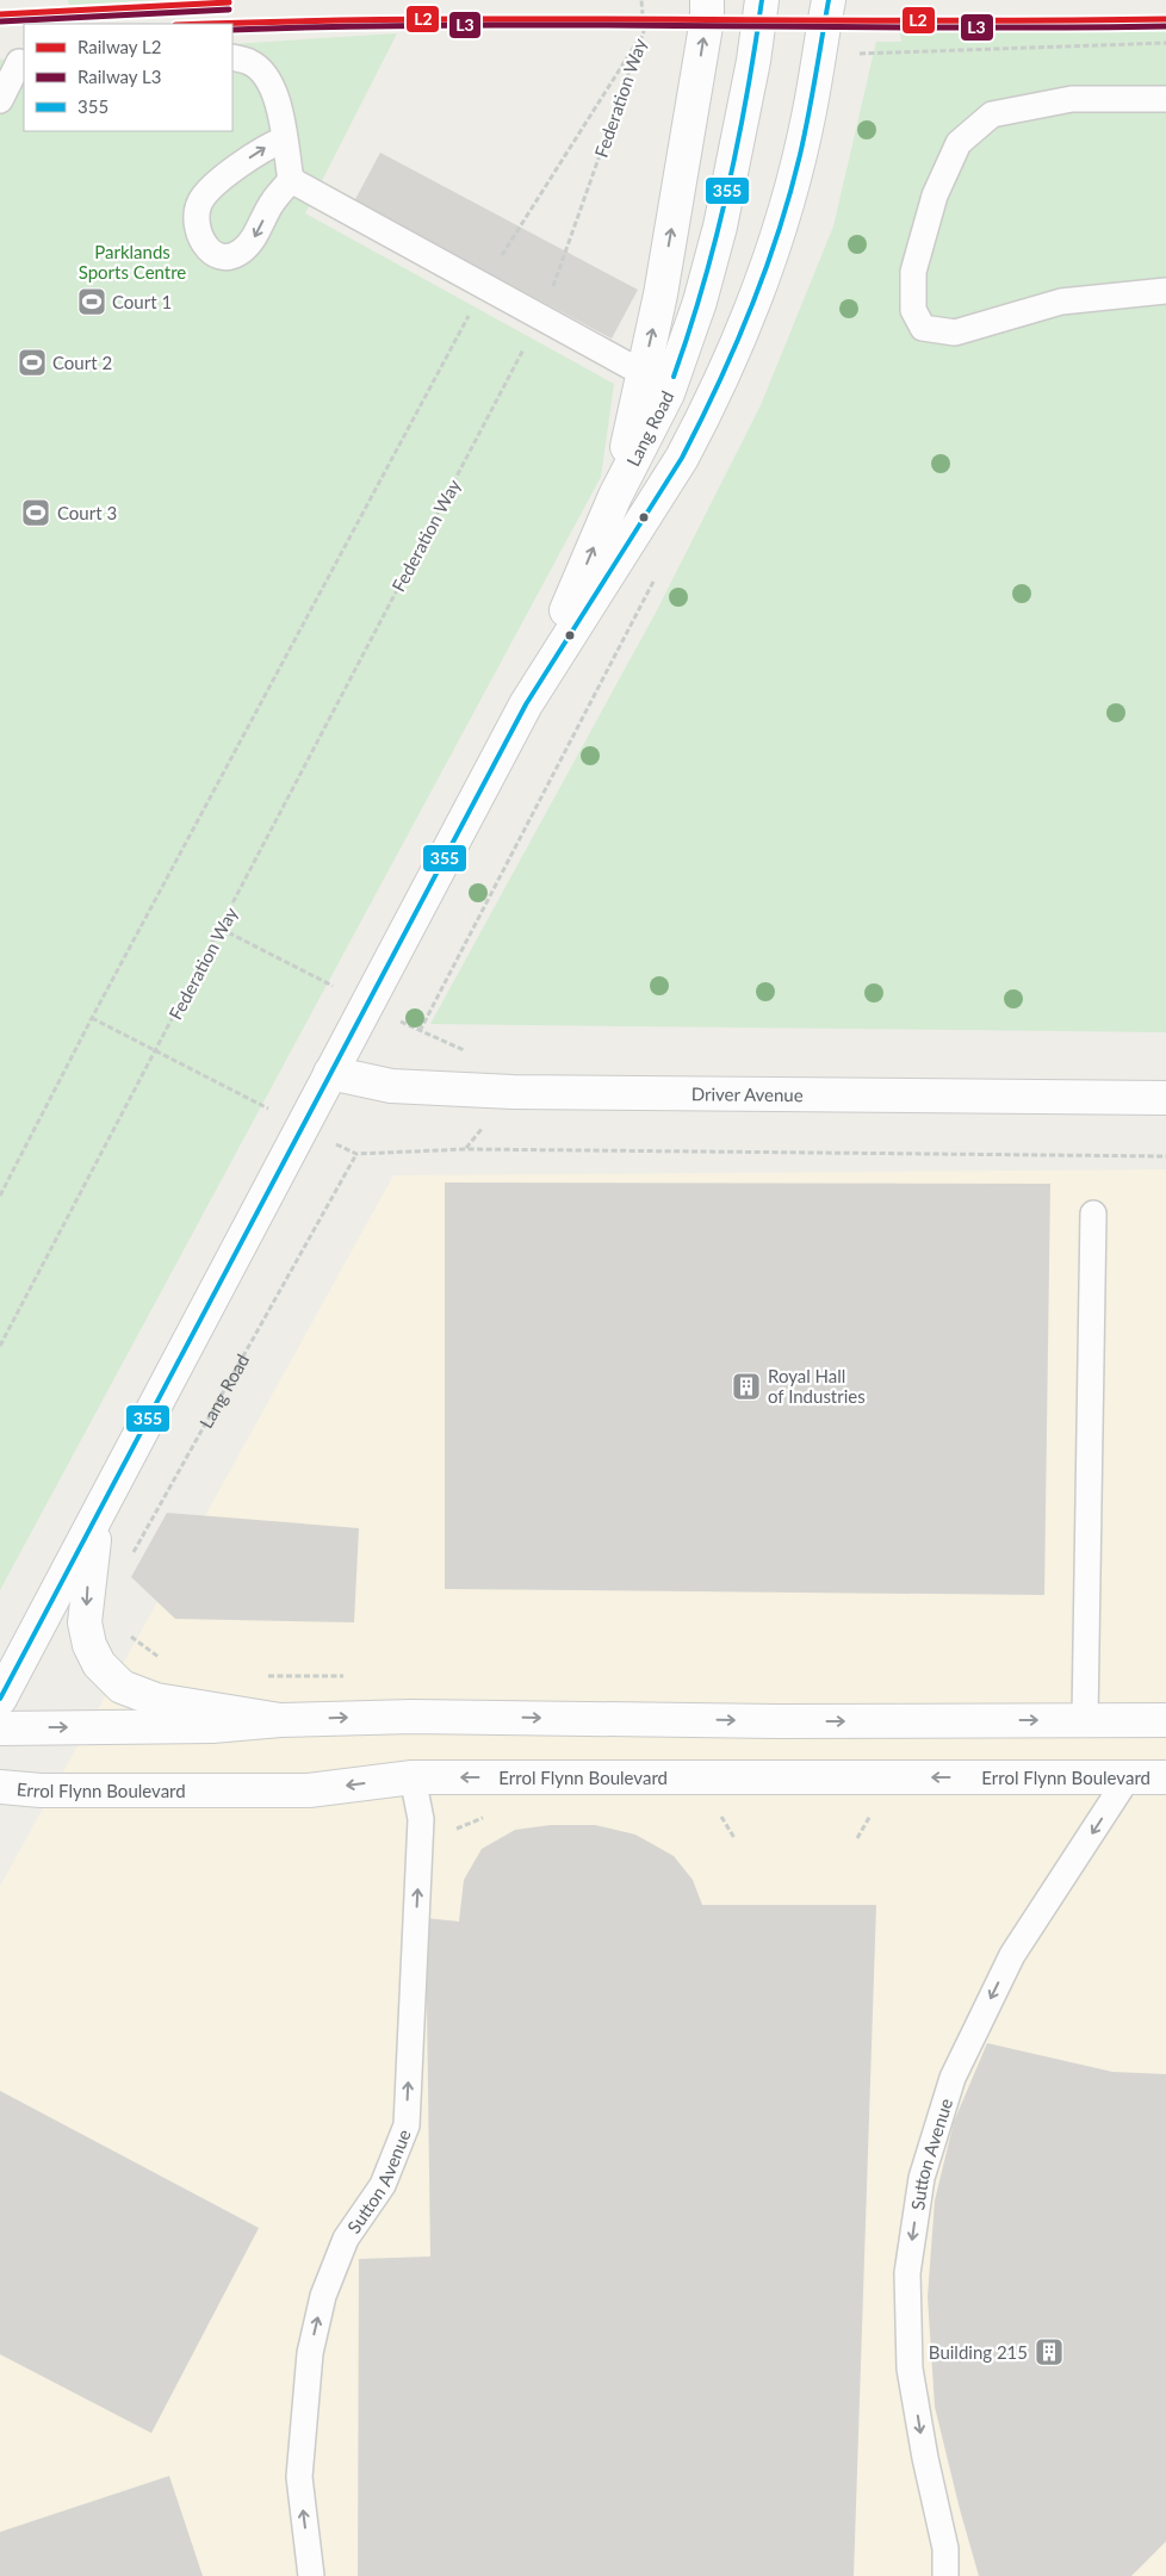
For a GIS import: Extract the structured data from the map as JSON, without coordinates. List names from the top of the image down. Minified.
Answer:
{"streets":{"street":["Lang Road","Driver Avenue","Errol Flynn Boulevard"],"lane":["Sutton Avenue"],"path":["Federation Way"]},"crossings":[["Lang Road","Driver Avenue"],["Errol Flynn Boulevard","Sutton Avenue"]],"parks":["Parklands Sports Centre"],"places":{"sports":["Court 1","Court 2","Court 3"],"building":["Royal Hall of Industries","Building 215"]},"lines":["transit line 355","rail line L2","rail line L3"],"legend":["Railway L2","Railway L3","355"]}
